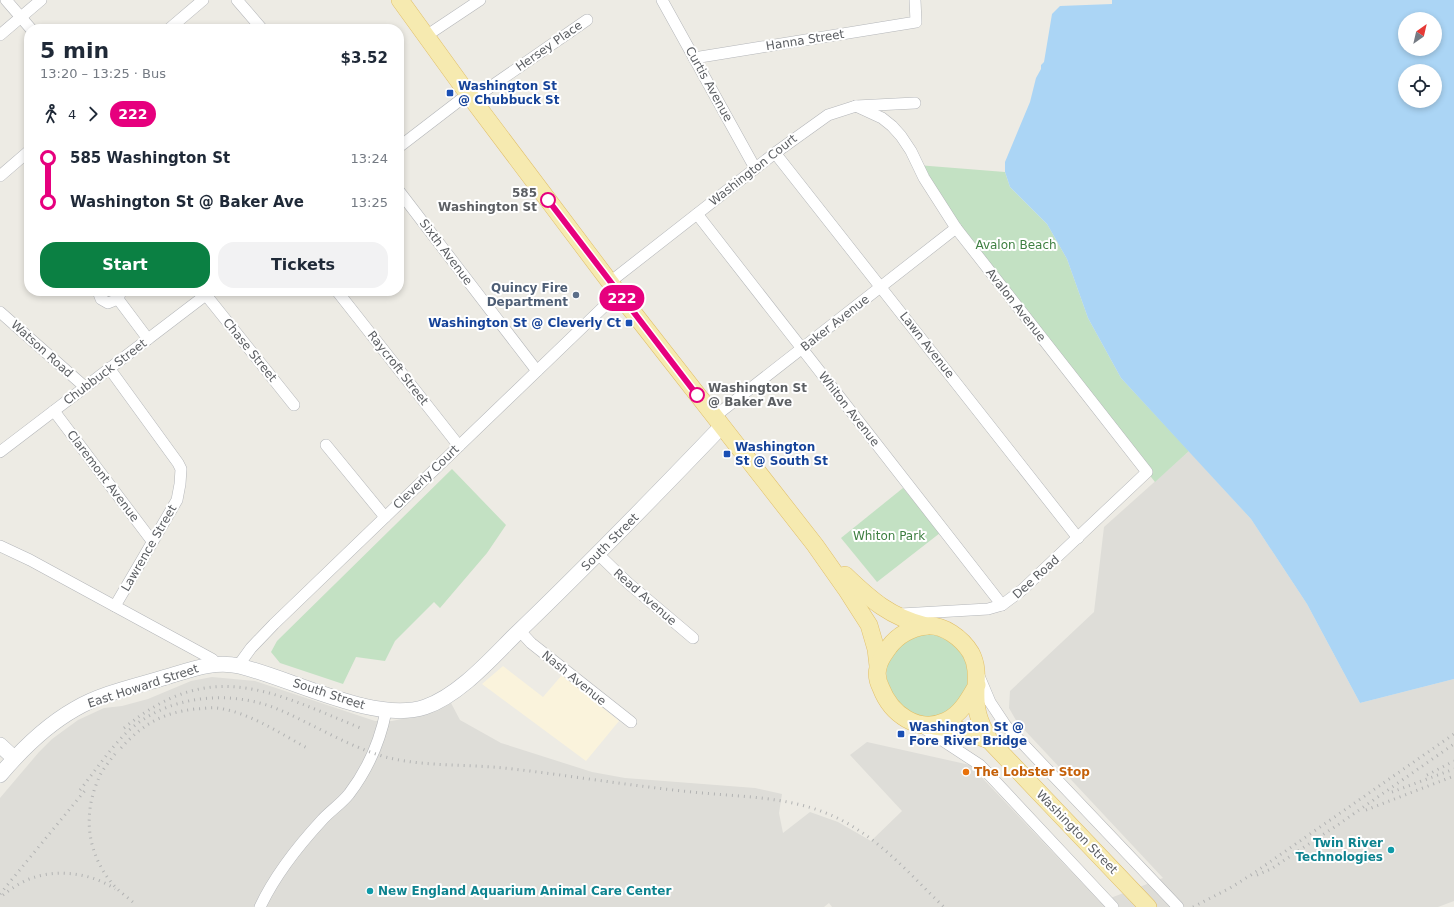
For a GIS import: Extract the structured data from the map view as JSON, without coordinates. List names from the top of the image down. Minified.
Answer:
{"streets":{"main road":["South Street","East Howard Street","Washington Street"],"street":["Hanna Street","Hersey Place","Curtis Avenue","Washington Court","Sixth Avenue","Avalon Avenue","Baker Avenue","Lawn Avenue","Watson Road","Chase Street","Raycroft Street","Chubbuck Street","Whiton Avenue","Claremont Avenue","Cleverly Court","Lawrence Street","Dee Road","Read Avenue","Nash Avenue"]},"crossings":[["Hanna Street","Curtis Avenue"],["Curtis Avenue","Washington Court"],["Washington Court","Avalon Avenue"],["Washington Court","Lawn Avenue"],["Washington Court","Whiton Avenue"],["Washington Court","Cleverly Court"],["Sixth Avenue","Cleverly Court"],["Avalon Avenue","Baker Avenue"],["Avalon Avenue","Dee Road"],["Baker Avenue","Lawn Avenue"],["Baker Avenue","Whiton Avenue"],["Baker Avenue","South Street"],["Lawn Avenue","Dee Road"],["Watson Road","Chubbuck Street"],["Raycroft Street","Cleverly Court"],["Chubbuck Street","Claremont Avenue"],["Chubbuck Street","Lawrence Street"],["Whiton Avenue","Dee Road"],["Claremont Avenue","Lawrence Street"],["Cleverly Court","South Street"],["South Street","Lawrence Street"],["South Street","Read Avenue"],["South Street","Nash Avenue"],["South Street","East Howard Street"]],"parks":["Avalon Beach","Whiton Park"],"places":{"transit":["Washington St @ Chubbuck St","Washington St @ Cleverly Ct","Washington St @ South St","Washington St @ Fore River Bridge"],"other":["585 Washington St","Quincy Fire Department","Washington St @ Baker Ave","The Lobster Stop","Twin River Technologies","New England Aquarium Animal Care Center"]},"lines":["bus line 222"],"north":"top right","page":{"on_map":"222","heading":["5 min","13:20 – 13:25 · Bus","$3.52"],"legs":["4","222"],"list":[{"name":"585 Washington St","value":"13:24"},{"name":"Washington St @ Baker Ave","value":"13:25"}],"buttons":["Start","Tickets"]}}
